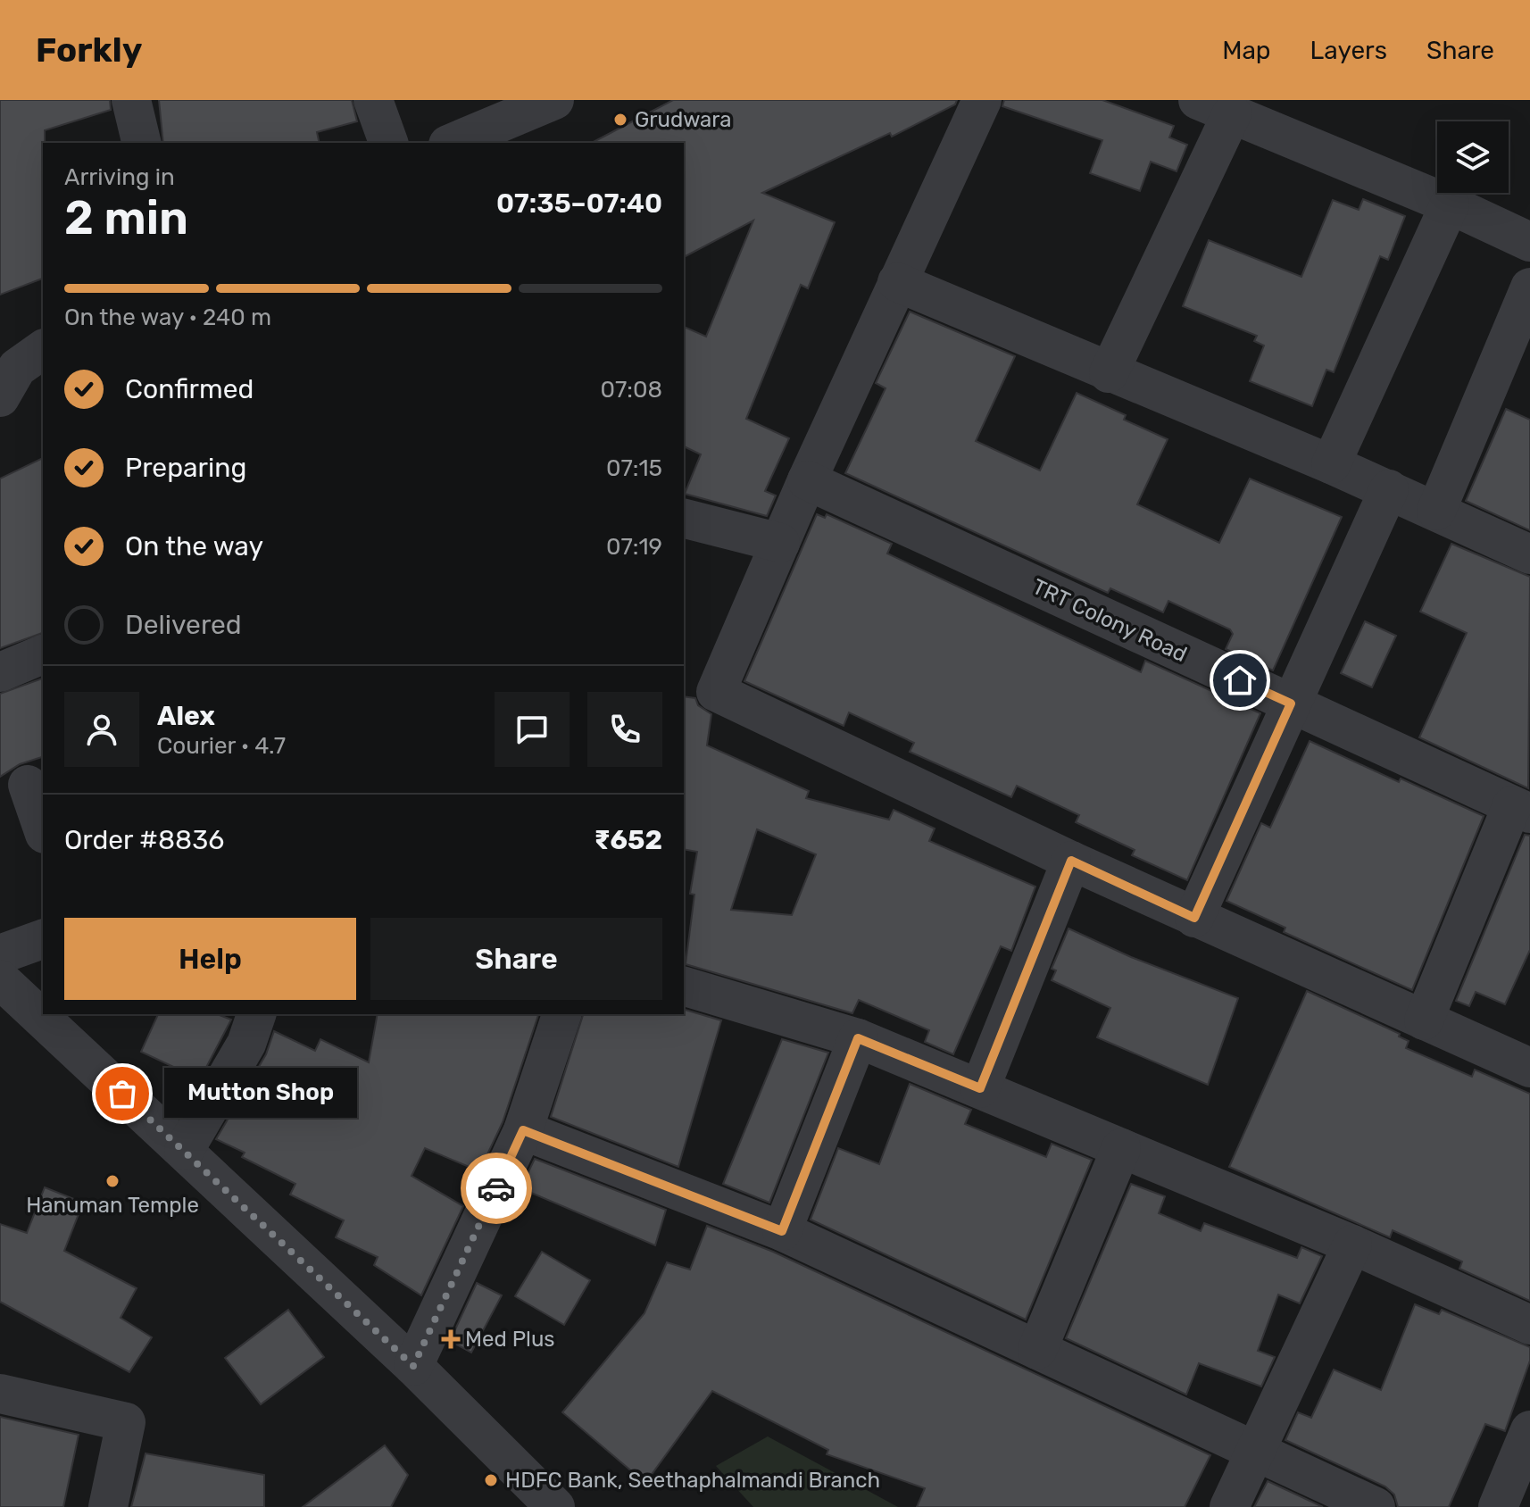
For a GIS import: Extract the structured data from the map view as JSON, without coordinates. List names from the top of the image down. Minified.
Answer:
{"streets":{"street":["TRT Colony Road"]},"places":{"other":["Grudwara","Mutton Shop","Hanuman Temple","HDFC Bank, Seethaphalmandi Branch"],"health":["Med Plus"]},"page":{"header":"Forkly","nav":["Map","Layers","Share"],"heading":["2 min","Arriving in","07:35–07:40"],"panel":["Alex","Courier · 4.7","Order #8836","₹652"],"bar":"On the way · 240 m","list":[["Confirmed","07:08"],["Preparing","07:15"],["On the way","07:19"],"Delivered"],"buttons":["Help","Share"],"bubble":"Mutton Shop"}}
